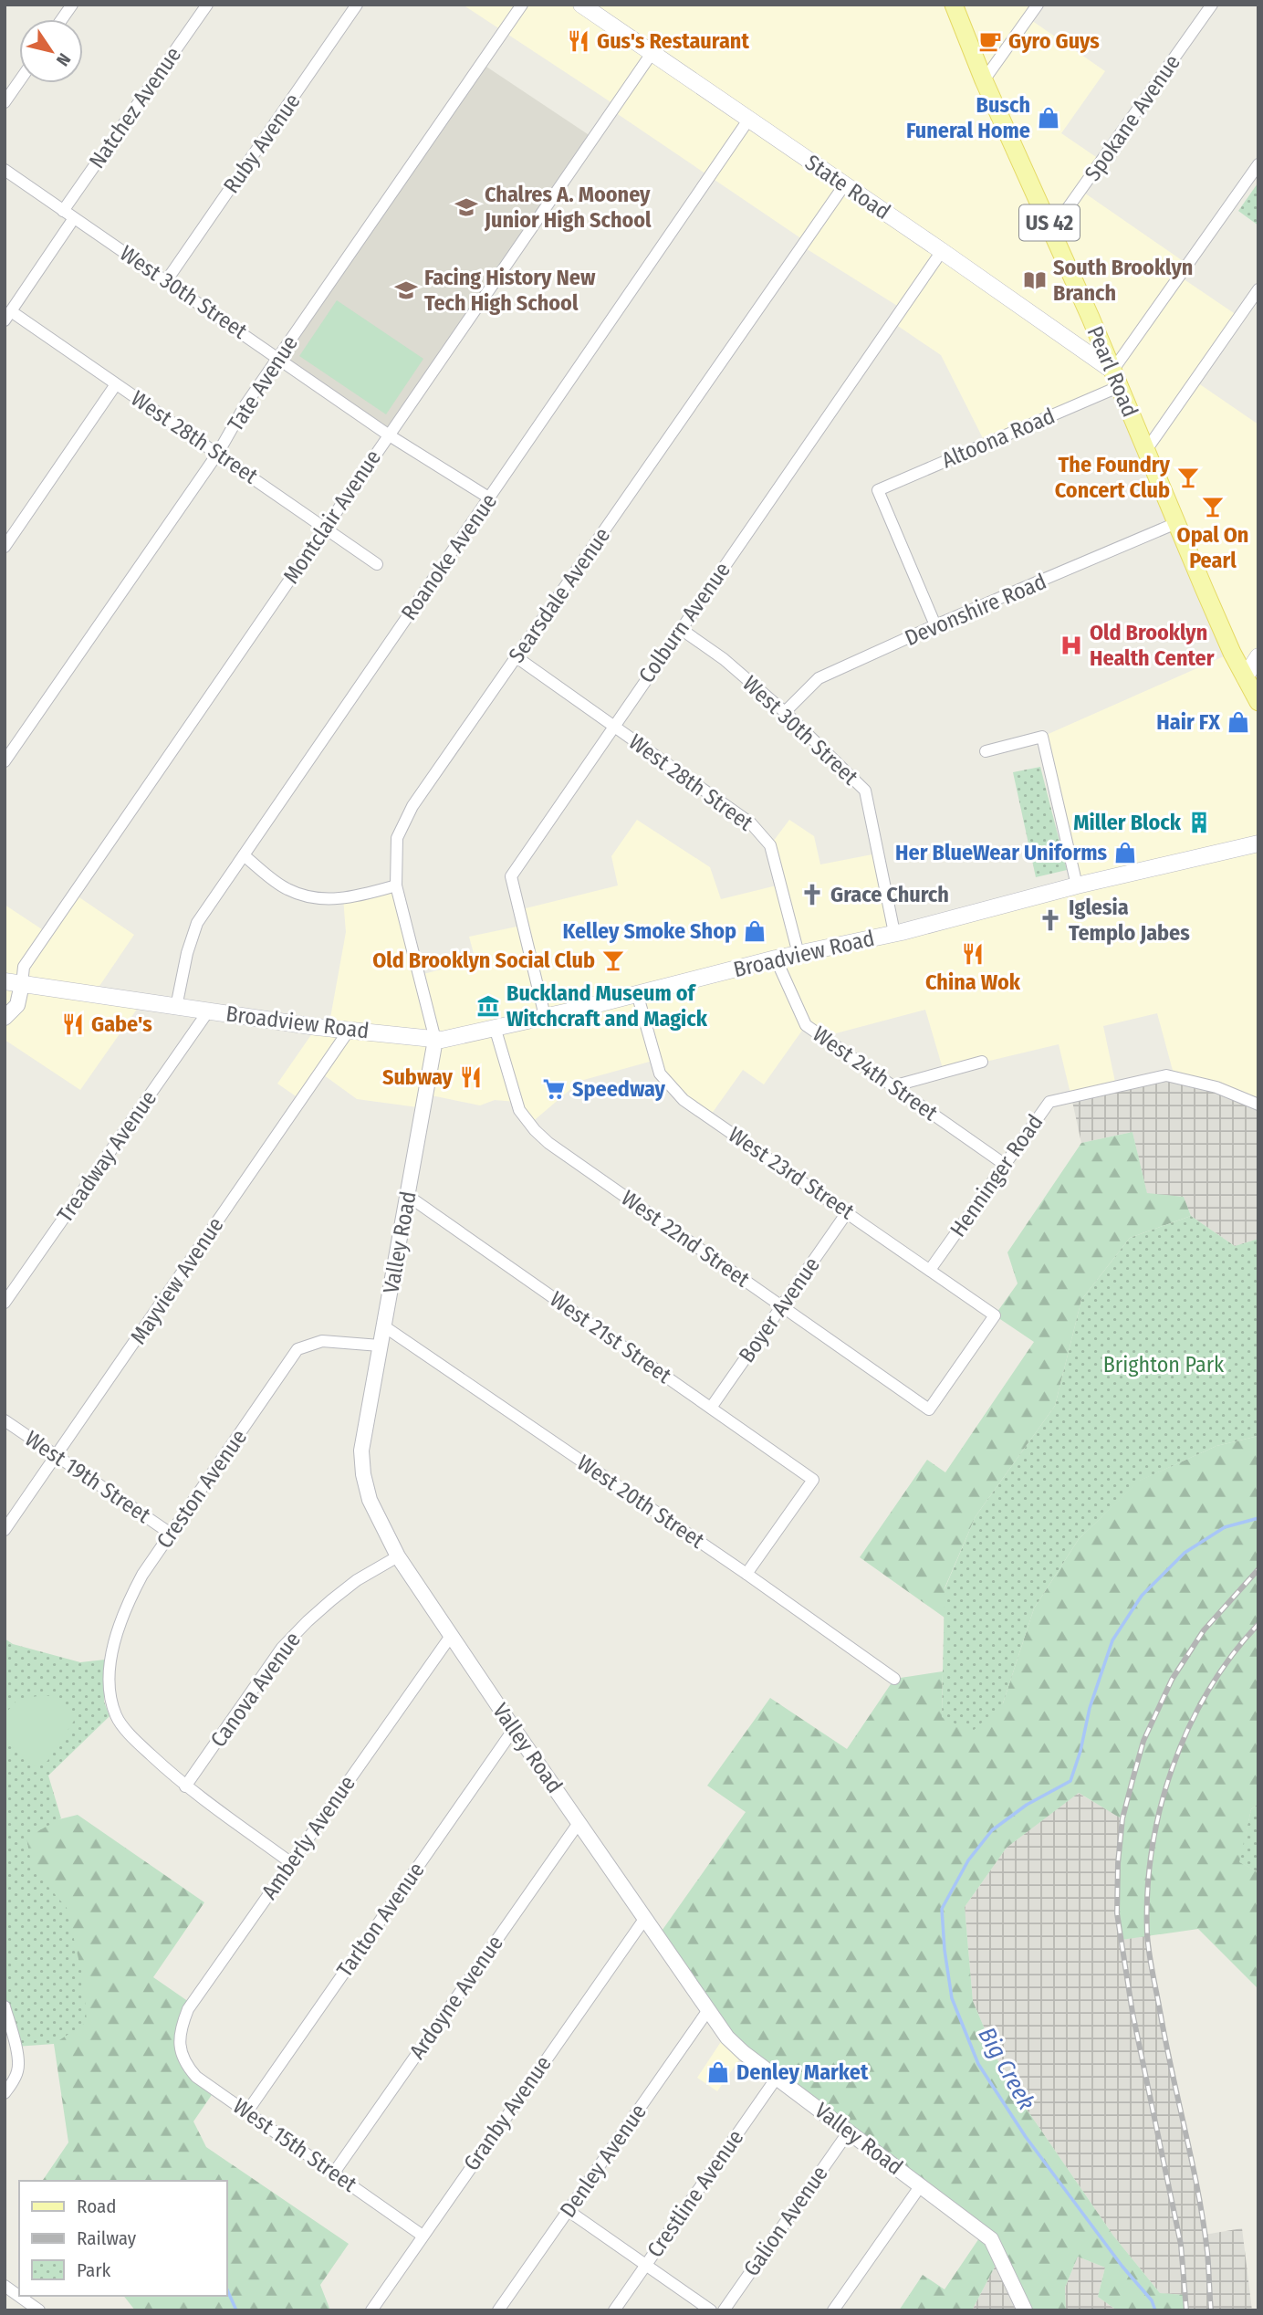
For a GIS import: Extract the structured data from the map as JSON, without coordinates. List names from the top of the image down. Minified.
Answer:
{"streets":{"main road":["State Road","US 42","Pearl Road","Broadview Road"],"street":["Natchez Avenue","Spokane Avenue","Ruby Avenue","West 30th Street","Tate Avenue","West 28th Street","Altoona Road","Montclair Avenue","Roanoke Avenue","Searsdale Avenue","Devonshire Road","Colburn Avenue","West 24th Street","Treadway Avenue","West 23rd Street","Henninger Road","West 22nd Street","Valley Road","Mayview Avenue","Boyer Avenue","West 21st Street","West 19th Street","Creston Avenue","West 20th Street","Canova Avenue","Amberly Avenue","Tarlton Avenue","Ardoyne Avenue","Granby Avenue","West 15th Street","Denley Avenue","Crestline Avenue","Galion Avenue"]},"crossings":[["Natchez Avenue","West 30th Street"],["Spokane Avenue","Pearl Road"],["Ruby Avenue","West 30th Street"],["State Road","Pearl Road"],["State Road","Altoona Road"],["State Road","Montclair Avenue"],["State Road","Roanoke Avenue"],["State Road","Searsdale Avenue"],["State Road","Colburn Avenue"],["West 30th Street","Tate Avenue"],["West 30th Street","Montclair Avenue"],["West 30th Street","Roanoke Avenue"],["West 30th Street","Devonshire Road"],["West 30th Street","Colburn Avenue"],["West 30th Street","Broadview Road"],["Pearl Road","Altoona Road"],["Pearl Road","Devonshire Road"],["Tate Avenue","West 28th Street"],["West 28th Street","Montclair Avenue"],["West 28th Street","Searsdale Avenue"],["West 28th Street","Colburn Avenue"],["West 28th Street","Broadview Road"],["Altoona Road","Devonshire Road"],["Montclair Avenue","Broadview Road"],["Roanoke Avenue","Broadview Road"],["Searsdale Avenue","Broadview Road"],["Searsdale Avenue","Valley Road"],["Colburn Avenue","Broadview Road"],["Broadview Road","West 24th Street"],["Broadview Road","Treadway Avenue"],["Broadview Road","West 23rd Street"],["Broadview Road","West 22nd Street"],["Broadview Road","Valley Road"],["Broadview Road","Mayview Avenue"],["West 24th Street","Henninger Road"],["West 23rd Street","Henninger Road"],["West 23rd Street","West 22nd Street"],["West 23rd Street","Boyer Avenue"],["West 22nd Street","Boyer Avenue"],["Valley Road","West 21st Street"],["Valley Road","Creston Avenue"],["Valley Road","West 20th Street"],["Valley Road","Canova Avenue"],["Valley Road","Amberly Avenue"],["Valley Road","Tarlton Avenue"],["Valley Road","Ardoyne Avenue"],["Valley Road","Granby Avenue"],["Valley Road","Denley Avenue"],["Valley Road","Crestline Avenue"],["Valley Road","Galion Avenue"],["Mayview Avenue","West 19th Street"],["Boyer Avenue","West 21st Street"],["West 21st Street","West 20th Street"],["West 19th Street","Creston Avenue"],["Creston Avenue","Canova Avenue"],["Amberly Avenue","West 15th Street"],["Tarlton Avenue","West 15th Street"],["Ardoyne Avenue","West 15th Street"],["Granby Avenue","West 15th Street"]],"water":["Big Creek"],"parks":["Brighton Park"],"places":{"restaurant":["Gus's Restaurant","China Wok","Gabe's","Subway"],"cafe":["Gyro Guys"],"shop":["Busch Funeral Home","Hair FX","Her BlueWear Uniforms","Kelley Smoke Shop","Denley Market"],"school or university":["Chalres A. Mooney Junior High School","Facing History New Tech High School"],"library":["South Brooklyn Branch"],"bar":["The Foundry Concert Club","Opal On Pearl","Old Brooklyn Social Club"],"hospital":["Old Brooklyn Health Center"],"building":["Miller Block"],"church":["Grace Church","Iglesia Templo Jabes"],"museum":["Buckland Museum of Witchcraft and Magick"],"supermarket":["Speedway"]},"legend":["Road","Railway","Park"],"north":"bottom right"}
